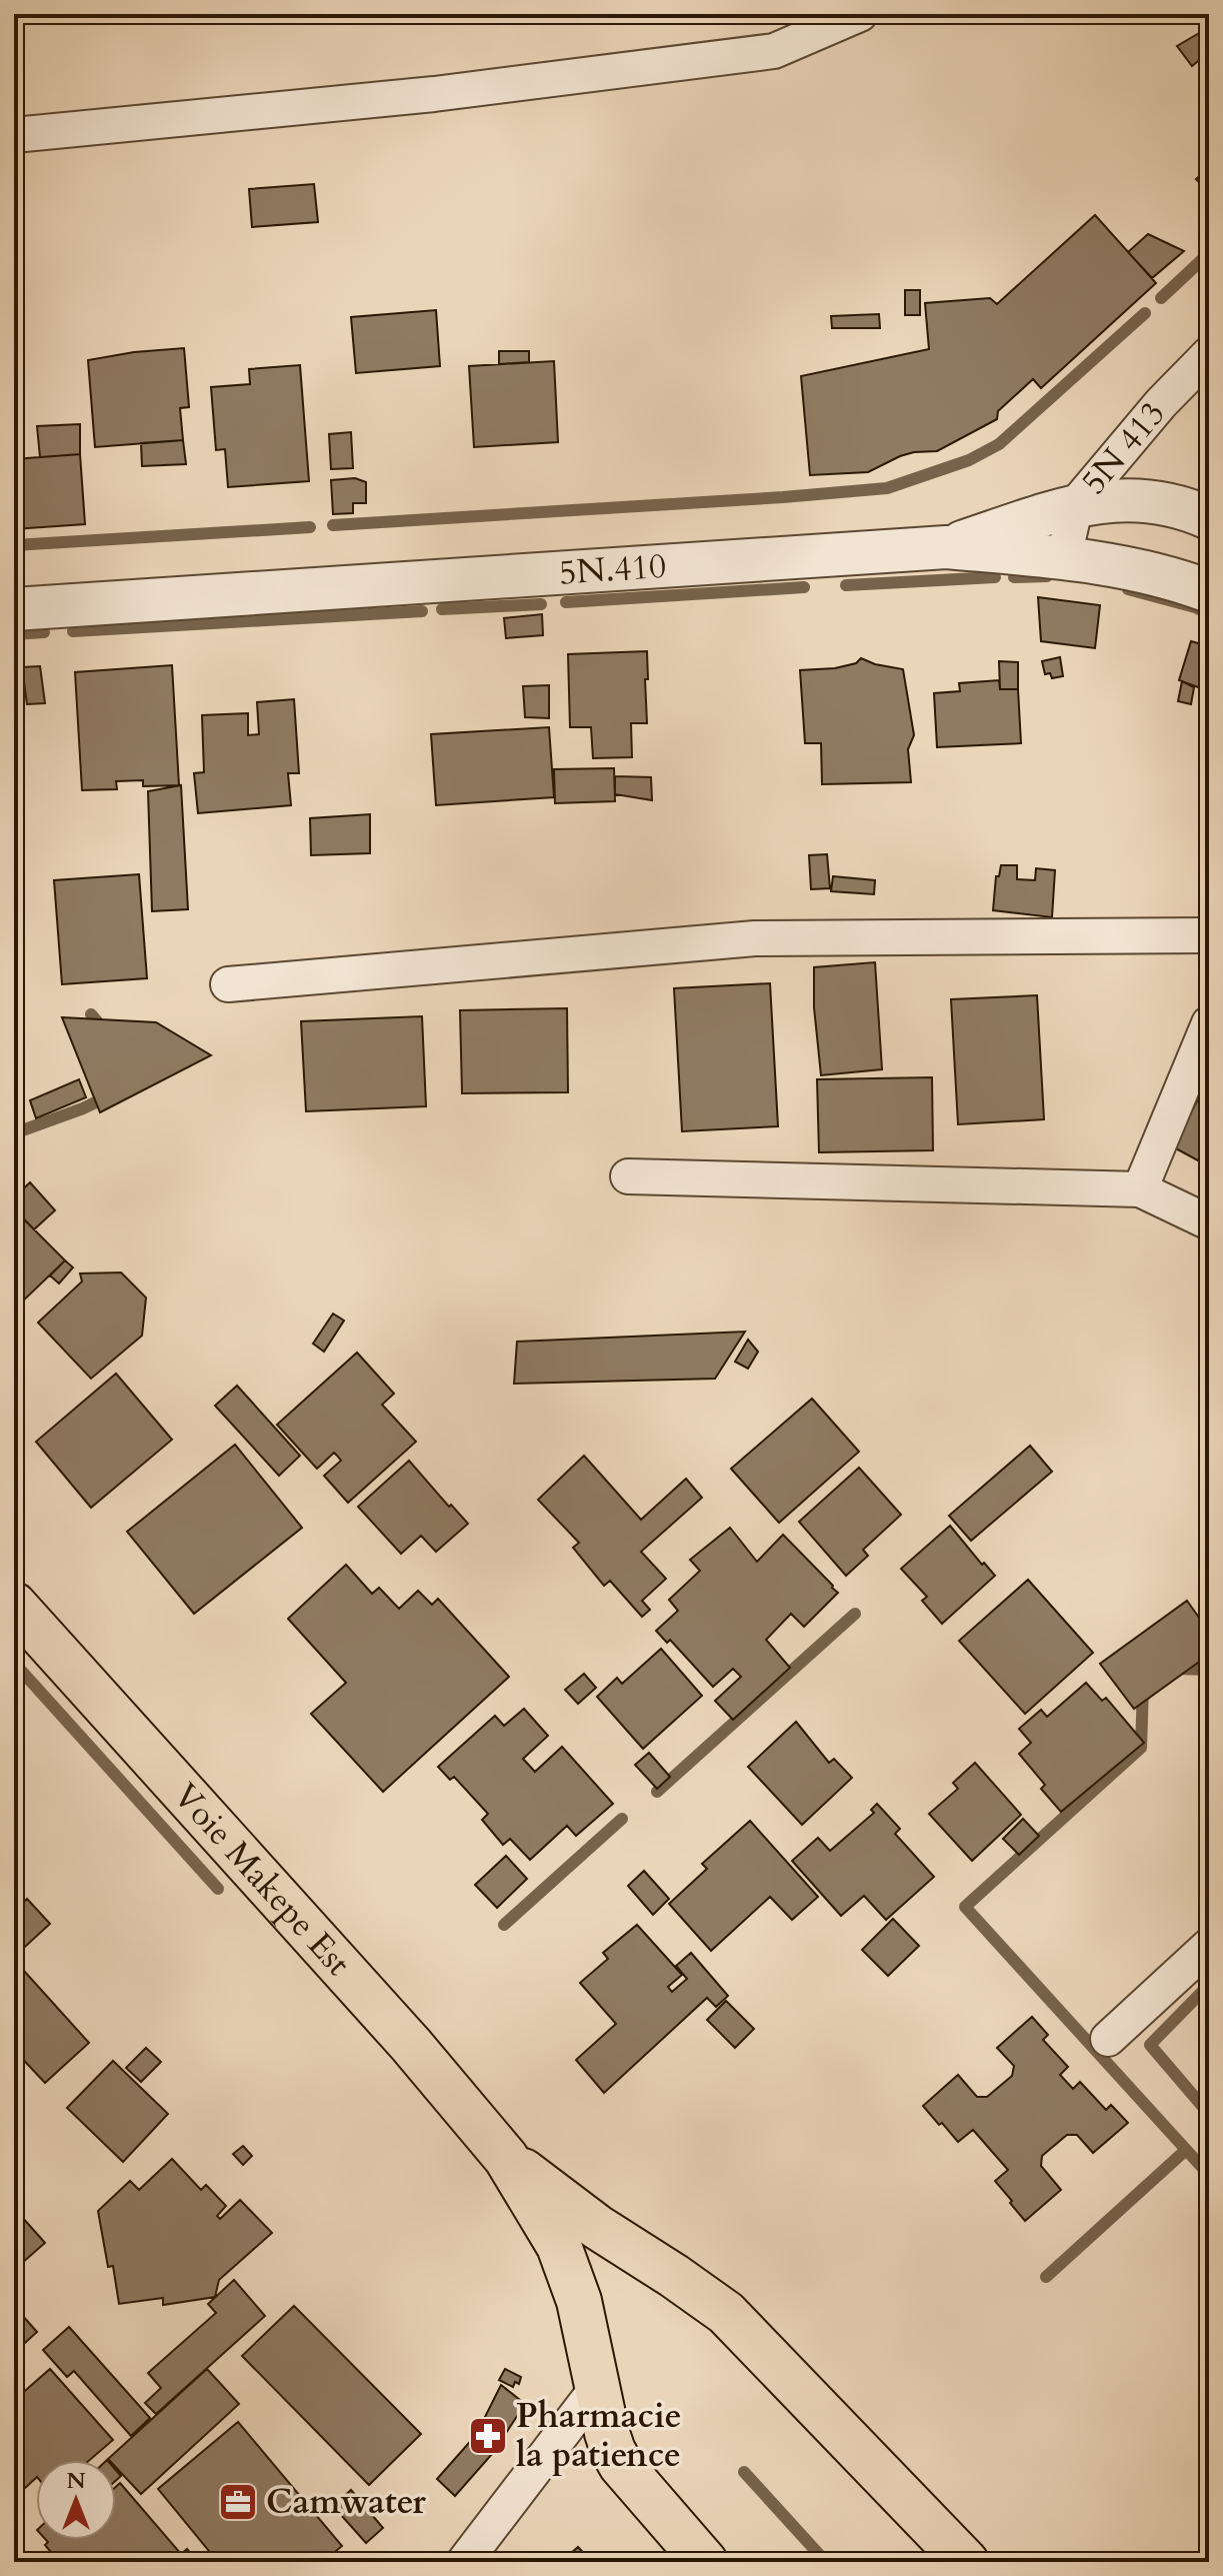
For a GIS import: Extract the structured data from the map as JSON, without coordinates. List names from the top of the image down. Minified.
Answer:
{"streets":{"main road":["Voie Makepe Est"],"street":["5N 413","5N.410"]},"crossings":[["5N 413","5N.410"]],"places":{"pharmacy":["Pharmacie la patience"],"office":["Camwater"]},"north":"top"}
